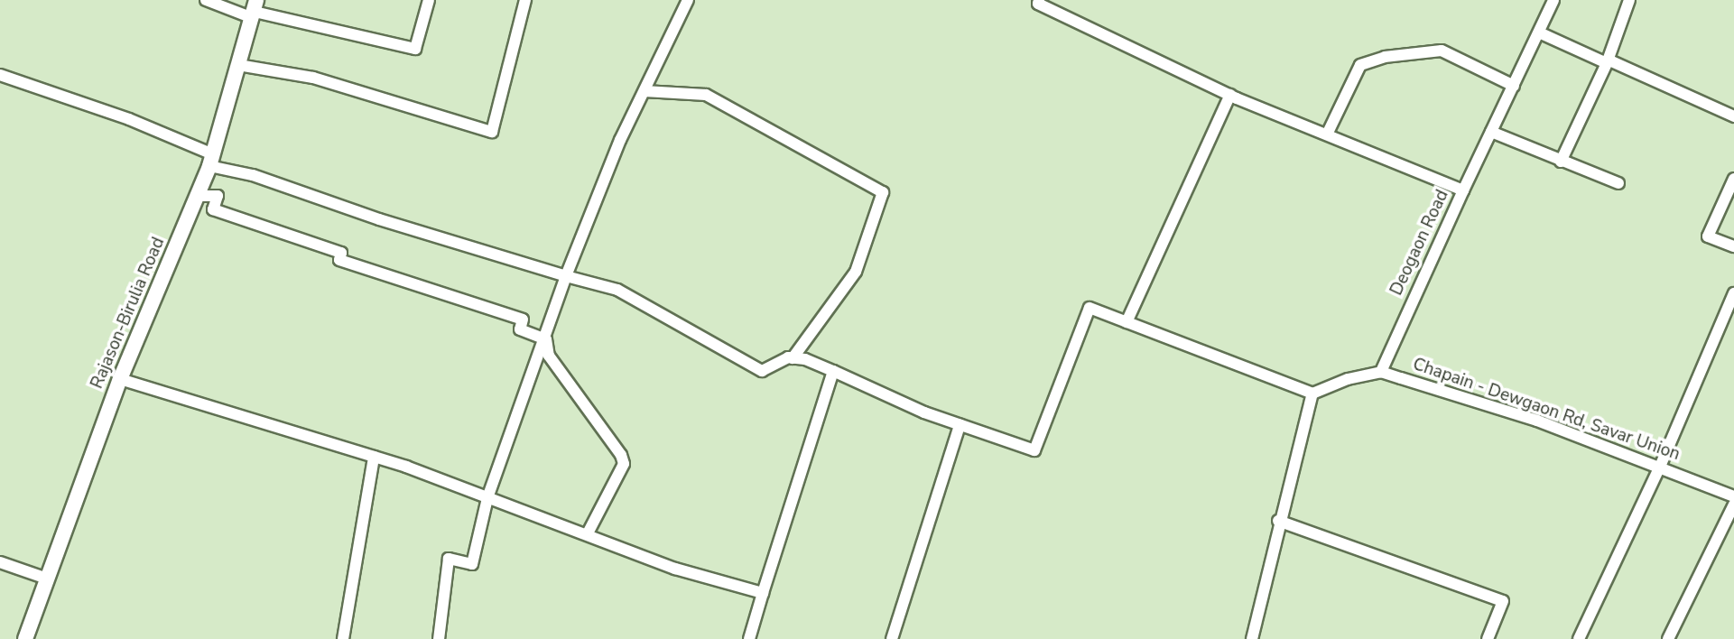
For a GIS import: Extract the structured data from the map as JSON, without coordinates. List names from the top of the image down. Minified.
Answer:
{"streets":{"street":["Deogaon Road","Rajason-Birulia Road","Chapain - Dewgaon Rd, Savar Union"]},"crossings":[["Deogaon Road","Chapain - Dewgaon Rd, Savar Union"]]}
